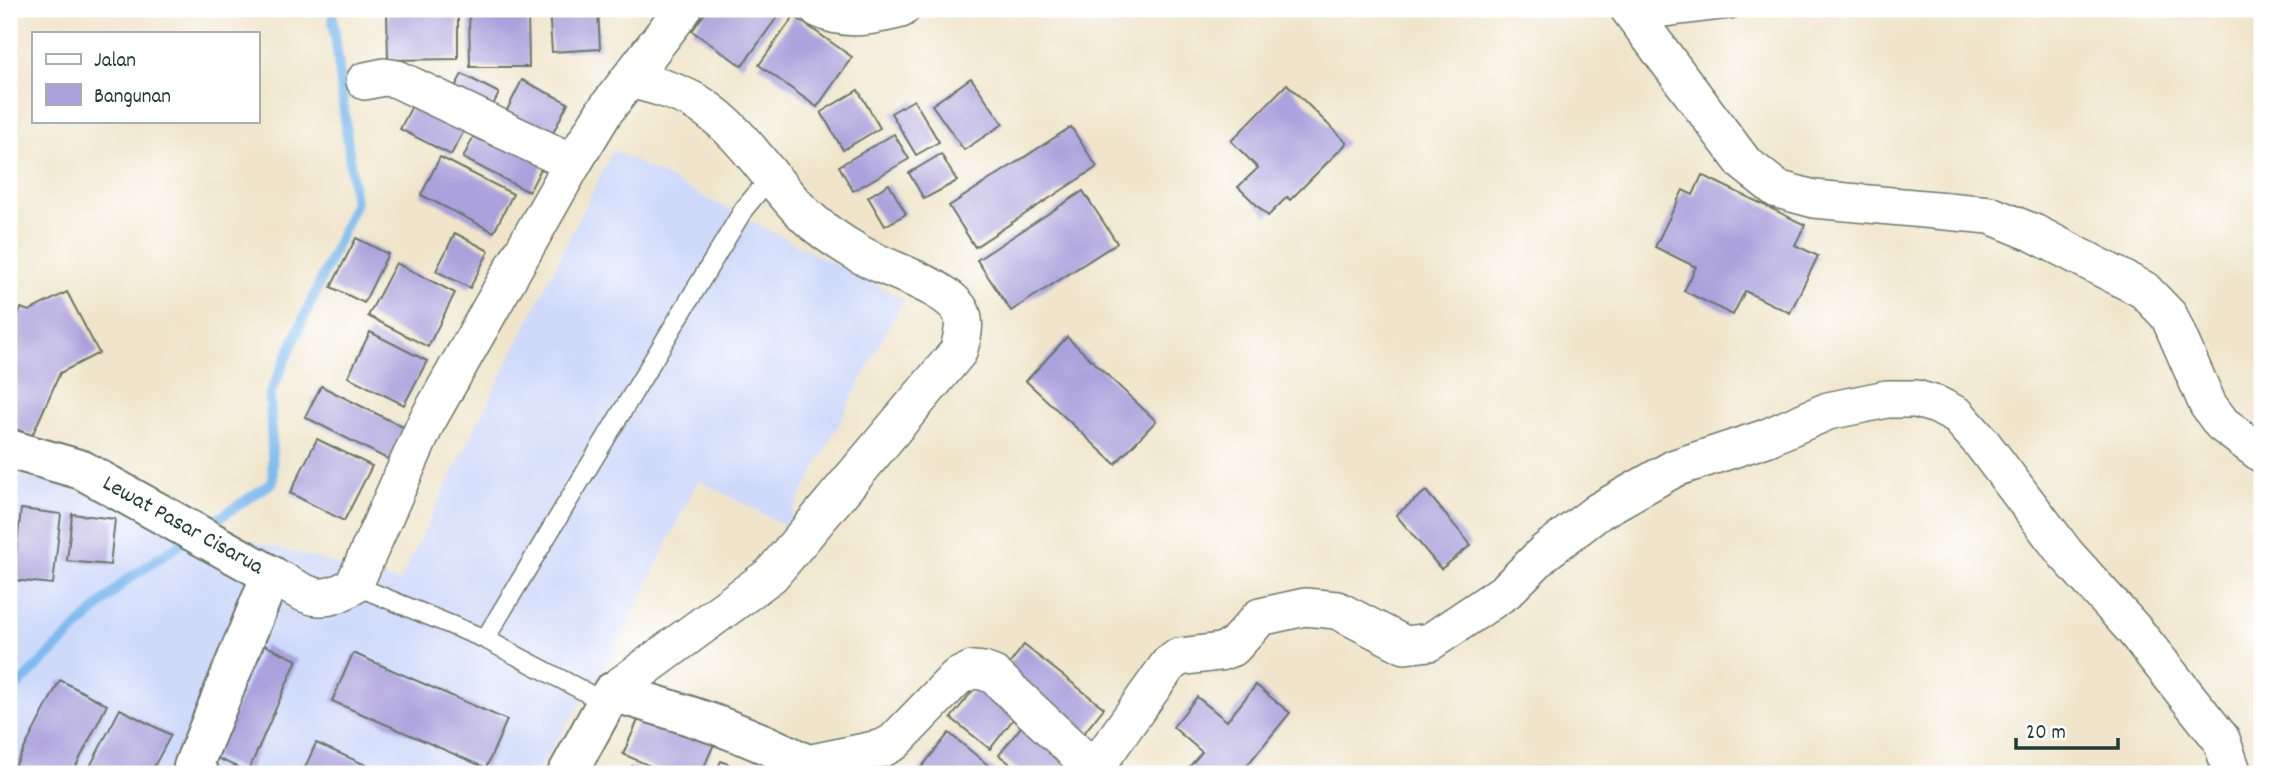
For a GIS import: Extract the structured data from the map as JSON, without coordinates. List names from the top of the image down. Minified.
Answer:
{"streets":{"street":["Lewat Pasar Cisarua"]},"legend":["Jalan","Bangunan"],"scale_bar":"20 m"}
